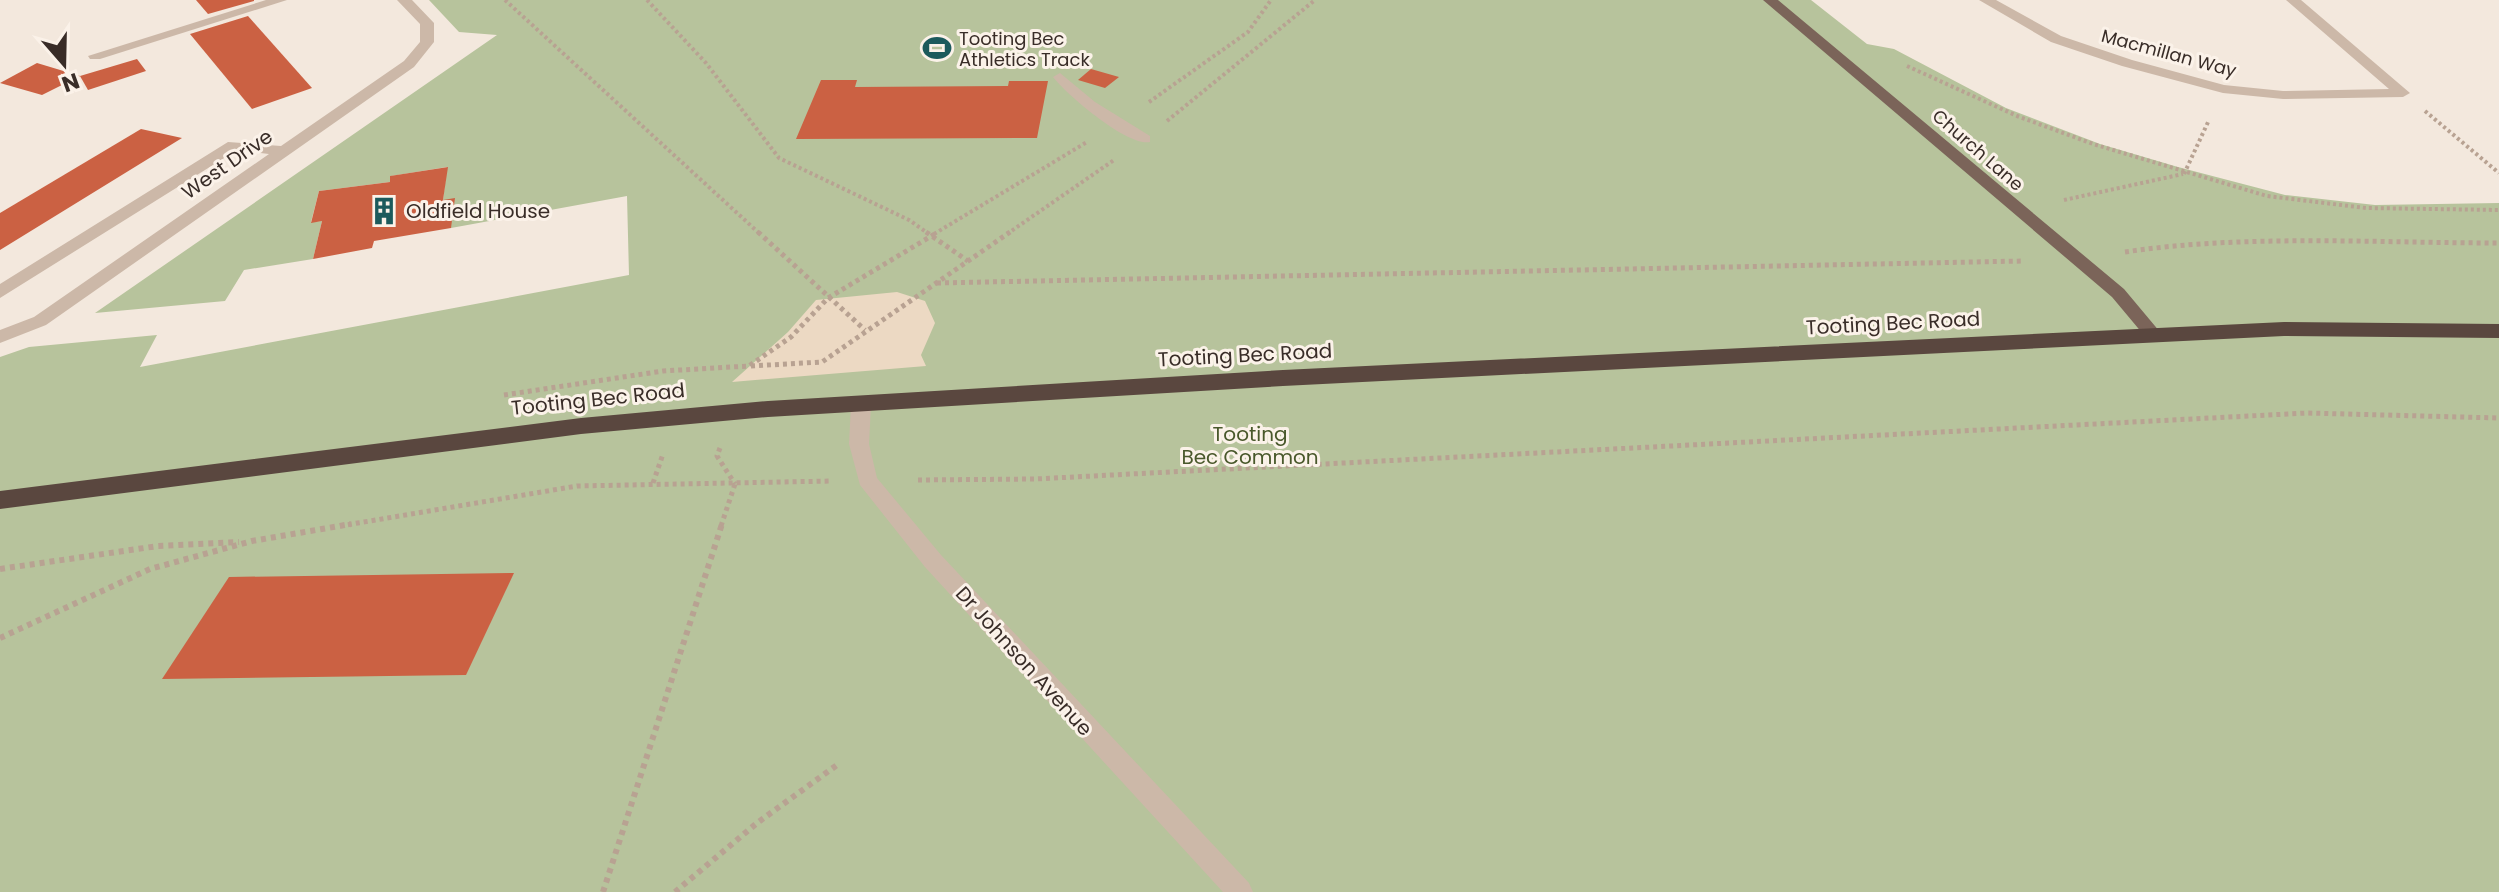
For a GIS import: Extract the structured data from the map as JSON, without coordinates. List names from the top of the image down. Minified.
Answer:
{"streets":{"highway":["Tooting Bec Road"],"main road":["Church Lane"],"street":["Macmillan Way","West Drive","Dr Johnson Avenue"]},"crossings":[["Church Lane","Tooting Bec Road"],["Tooting Bec Road","Dr Johnson Avenue"]],"parks":["Tooting Bec Common"],"places":{"sports":["Tooting Bec Athletics Track"],"building":["Oldfield House"]},"north":"bottom"}
